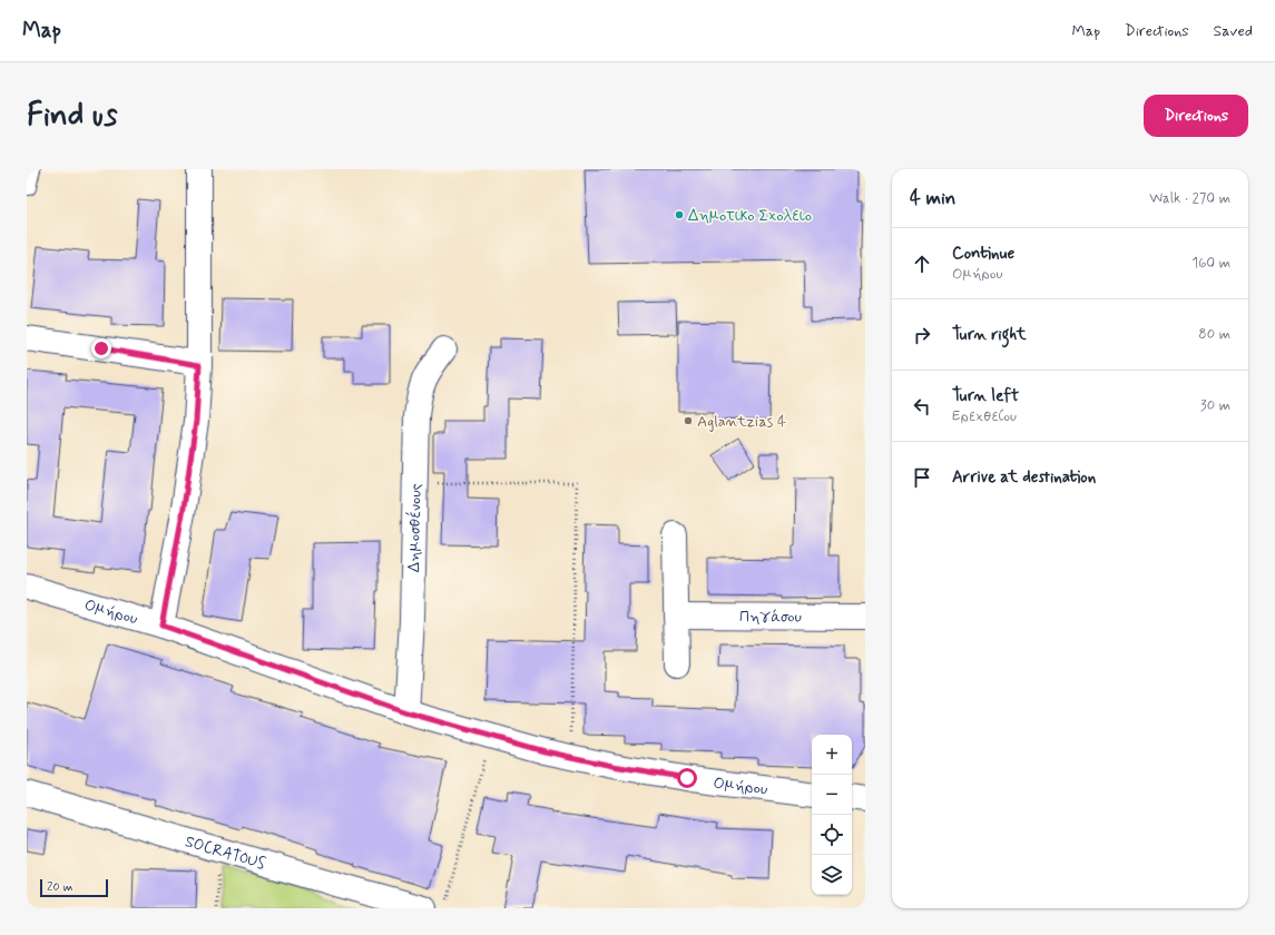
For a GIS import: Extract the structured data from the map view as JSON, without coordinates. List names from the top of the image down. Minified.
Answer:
{"streets":{"street":["Δημοσθένους","Ομήρου","Πηγάσου","SOCRATOUS"]},"crossings":[["Δημοσθένους","Ομήρου"]],"places":["Δημοτικο Σχολειο","Aglantzias 4"],"scale_bar":"20 m","page":{"header":"Map","nav":["Map","Directions","Saved"],"buttons":"Directions","title":"Find us","heading":["4 min","Walk · 270 m"],"list":[["Continue","Ομήρου","160 m"],["Turn right","80 m"],["Turn left","Ερεχθείου","30 m"],"Arrive at destination"],"map_buttons":["+","−"],"scale":"20 m"}}
